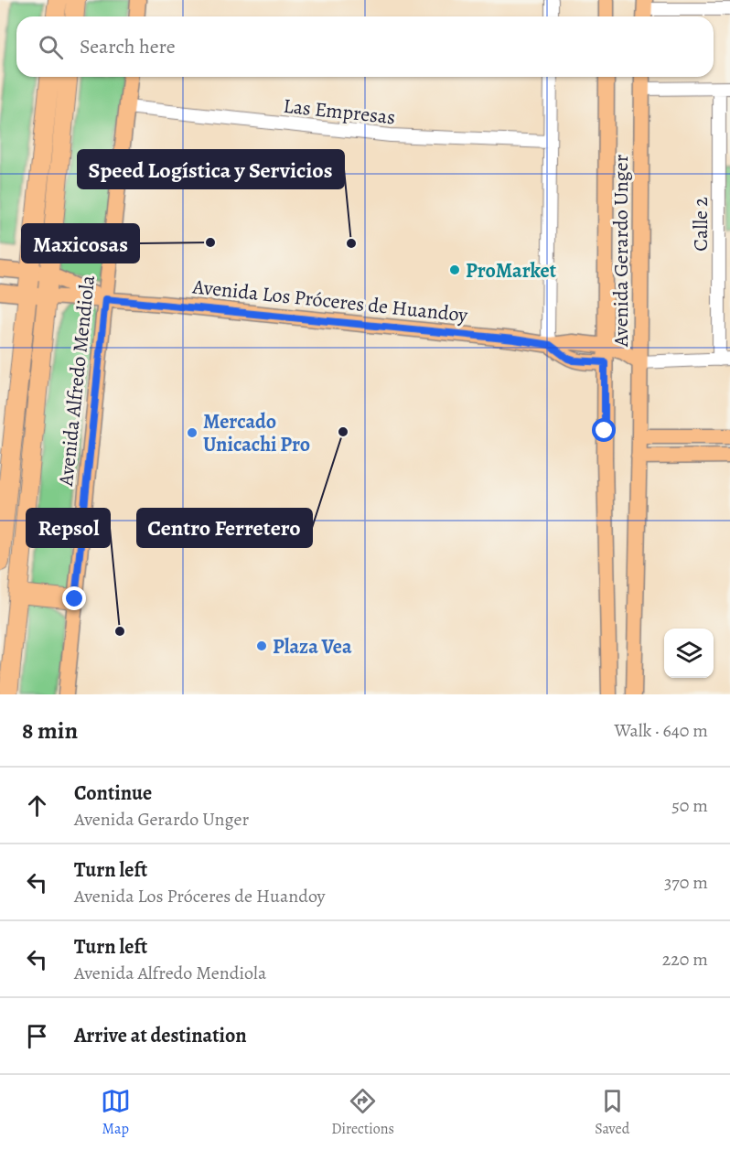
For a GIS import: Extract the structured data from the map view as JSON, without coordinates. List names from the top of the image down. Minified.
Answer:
{"streets":{"main road":["Avenida Gerardo Unger","Avenida Los Próceres de Huandoy","Avenida Alfredo Mendiola"],"street":["Las Empresas","Calle 2"]},"crossings":[["Las Empresas","Avenida Alfredo Mendiola"],["Avenida Gerardo Unger","Avenida Los Próceres de Huandoy"],["Avenida Los Próceres de Huandoy","Avenida Alfredo Mendiola"]],"places":["Maxicosas","Speed Logística y Servicios","ProMarket","Centro Ferretero","Mercado Unicachi Pro","Repsol","Plaza Vea"],"page":{"search":"Search here","heading":["8 min","Walk · 640 m"],"list":[["Continue","Avenida Gerardo Unger","50 m"],["Turn left","Avenida Los Próceres de Huandoy","370 m"],["Turn left","Avenida Alfredo Mendiola","220 m"],"Arrive at destination"],"nav":["Map","Directions","Saved"]}}
